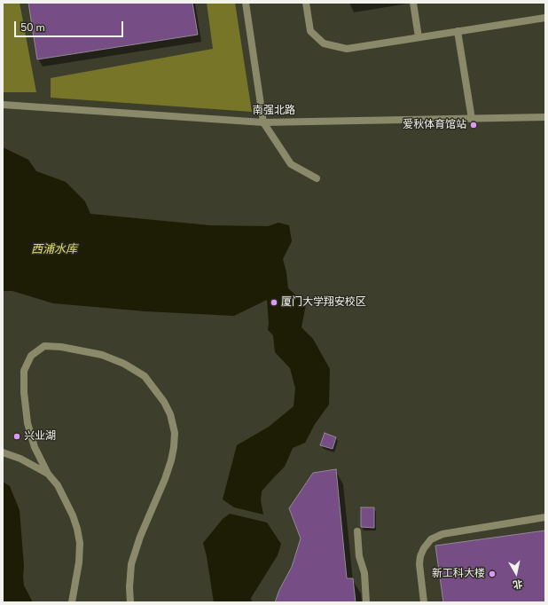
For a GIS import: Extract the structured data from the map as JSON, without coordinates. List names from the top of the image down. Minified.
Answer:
{"streets":{"street":["南强北路"]},"water":["西浦水库"],"places":["爱秋体育馆站","厦门大学翔安校区","兴业湖","新工科大楼"],"scale_bar":"50 m","north":"bottom"}
